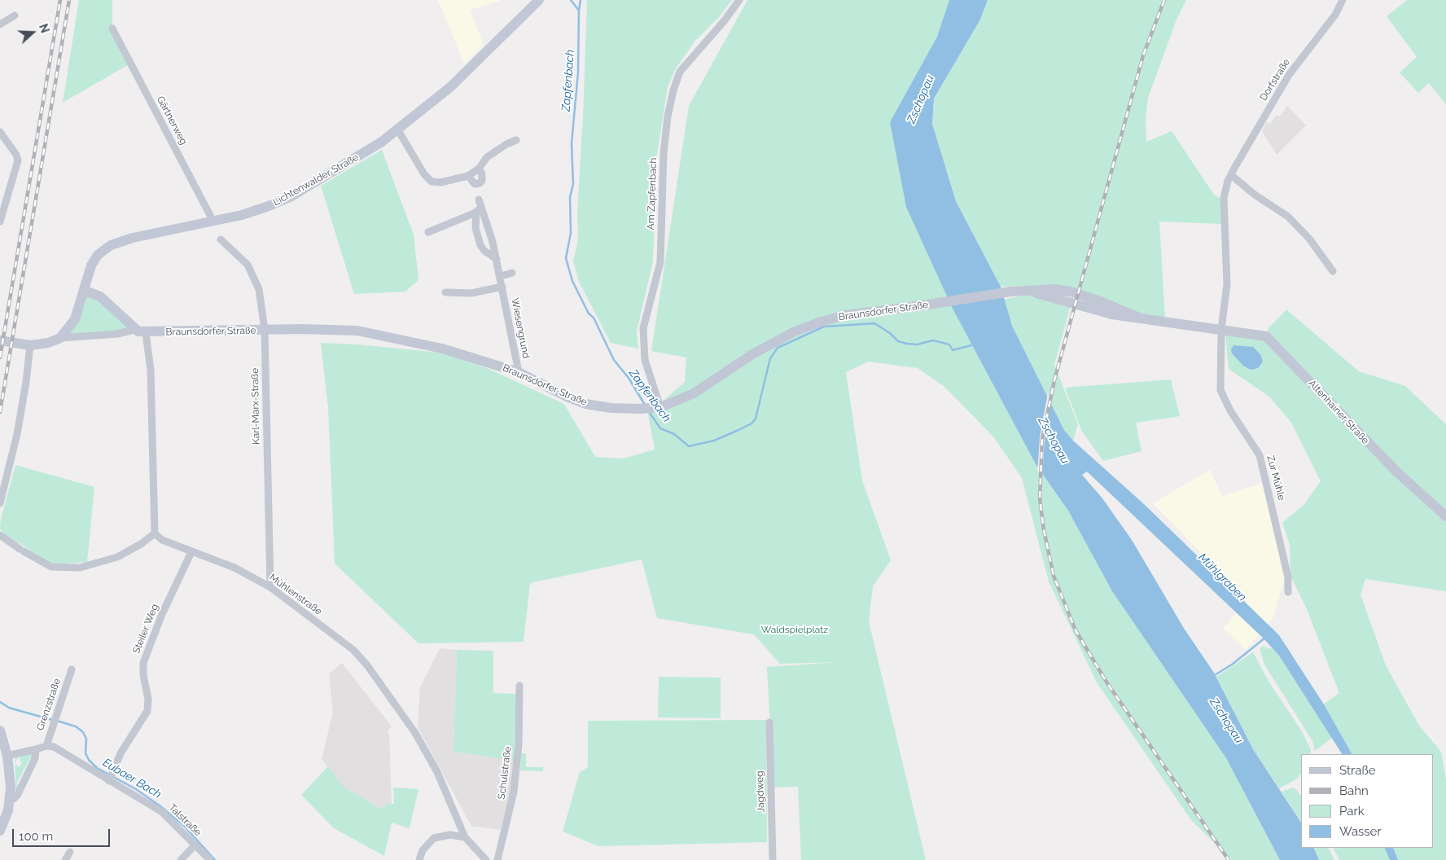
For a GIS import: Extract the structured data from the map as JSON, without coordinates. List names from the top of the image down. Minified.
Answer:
{"streets":{"street":["Dorfstraße","Gärtnerweg","Lichtenwalder Straße","Am Zapfenbach","Braunsdorfer Straße","Wiesengrund","Karl-Marx-Straße","Altenhainer Straße","Zur Mühle","Mühlenstraße","Steiler Weg","Grenzstraße","Schulstraße","Jagdweg","Talstraße"]},"crossings":[["Dorfstraße","Braunsdorfer Straße"],["Dorfstraße","Altenhainer Straße"],["Dorfstraße","Zur Mühle"],["Gärtnerweg","Lichtenwalder Straße"],["Lichtenwalder Straße","Braunsdorfer Straße"],["Am Zapfenbach","Braunsdorfer Straße"],["Braunsdorfer Straße","Wiesengrund"],["Braunsdorfer Straße","Karl-Marx-Straße"],["Braunsdorfer Straße","Altenhainer Straße"],["Braunsdorfer Straße","Zur Mühle"],["Karl-Marx-Straße","Mühlenstraße"],["Altenhainer Straße","Zur Mühle"],["Mühlenstraße","Steiler Weg"],["Steiler Weg","Talstraße"],["Grenzstraße","Talstraße"]],"water":["Zapfenbach","Zschopau","Mühlgraben","Eubaer Bach"],"parks":["Waldspielplatz"],"legend":["Straße","Bahn","Park","Wasser"],"scale_bar":"100 m","north":"right"}
